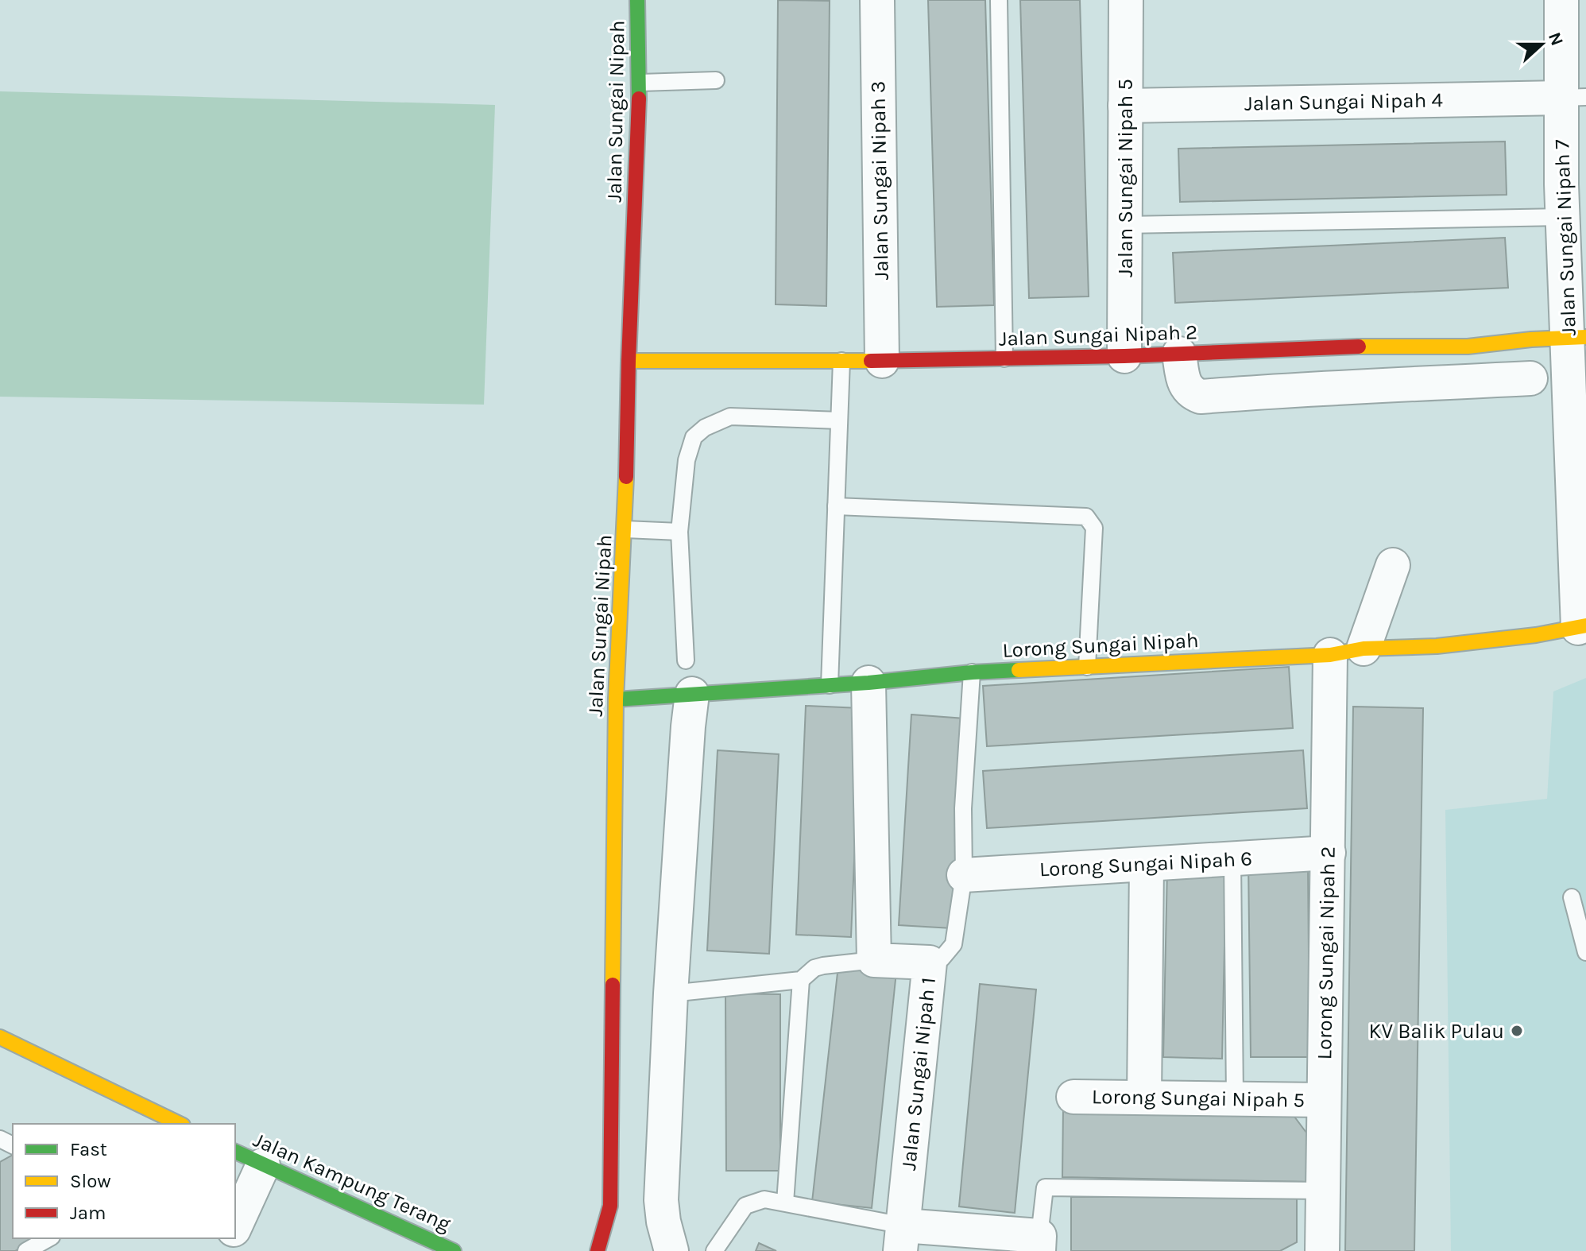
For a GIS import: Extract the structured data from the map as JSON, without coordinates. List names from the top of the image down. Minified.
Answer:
{"streets":{"street":["Jalan Sungai Nipah 4","Jalan Sungai Nipah","Jalan Sungai Nipah 5","Jalan Sungai Nipah 3","Jalan Sungai Nipah 7","Jalan Sungai Nipah 2","Lorong Sungai Nipah","Lorong Sungai Nipah 6","Lorong Sungai Nipah 2","Jalan Sungai Nipah 1","Lorong Sungai Nipah 5","Jalan Kampung Terang"]},"crossings":[["Jalan Sungai Nipah 4","Jalan Sungai Nipah 5"],["Jalan Sungai Nipah 4","Jalan Sungai Nipah 7"],["Jalan Sungai Nipah","Jalan Sungai Nipah 2"],["Jalan Sungai Nipah","Lorong Sungai Nipah"],["Jalan Sungai Nipah 5","Jalan Sungai Nipah 2"],["Jalan Sungai Nipah 3","Jalan Sungai Nipah 2"],["Jalan Sungai Nipah 7","Jalan Sungai Nipah 2"],["Jalan Sungai Nipah 7","Lorong Sungai Nipah"],["Lorong Sungai Nipah","Lorong Sungai Nipah 2"],["Lorong Sungai Nipah 6","Lorong Sungai Nipah 2"],["Lorong Sungai Nipah 2","Lorong Sungai Nipah 5"]],"places":["KV Balik Pulau"],"legend":["Fast","Slow","Jam"],"north":"right"}
